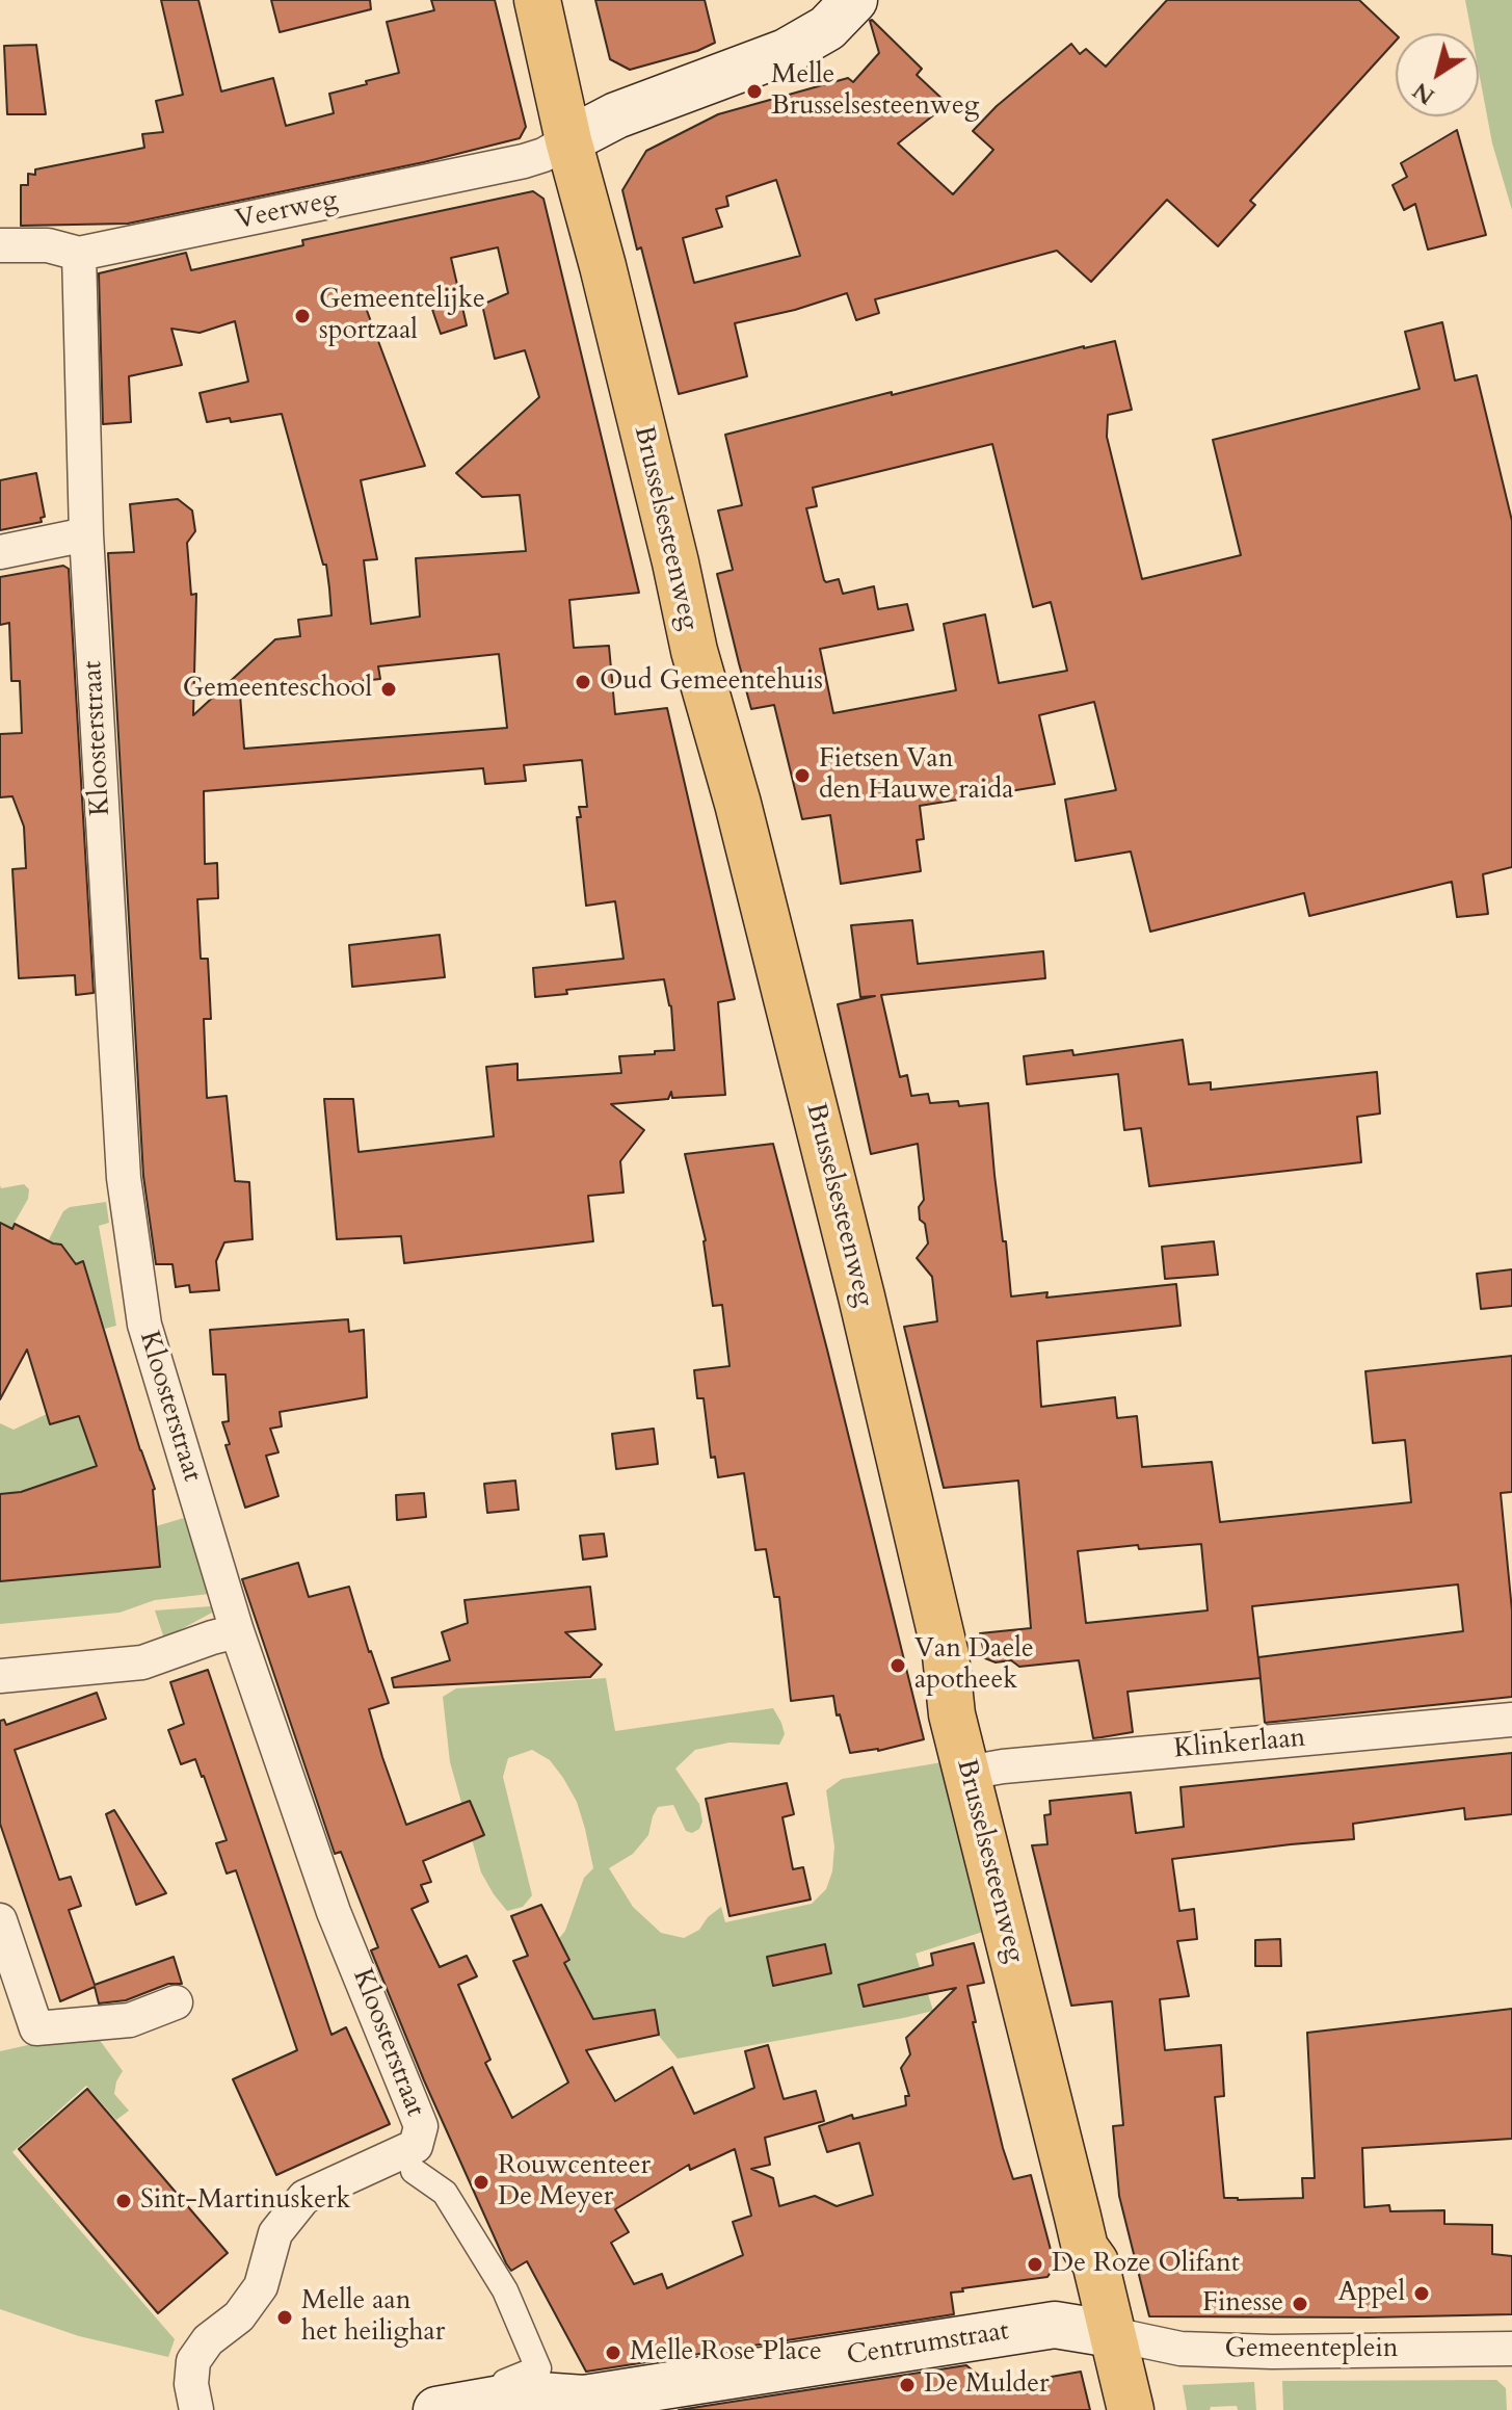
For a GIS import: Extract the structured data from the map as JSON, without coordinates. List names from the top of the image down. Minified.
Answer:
{"streets":{"main road":["Brusselsesteenweg","Centrumstraat"],"street":["Veerweg","Kloosterstraat","Klinkerlaan","Gemeenteplein"]},"crossings":[["Veerweg","Brusselsesteenweg"],["Veerweg","Kloosterstraat"],["Brusselsesteenweg","Klinkerlaan"],["Brusselsesteenweg","Centrumstraat"],["Brusselsesteenweg","Gemeenteplein"],["Centrumstraat","Gemeenteplein"]],"places":["Melle Brusselsesteenweg","Gemeentelijke sportzaal","Oud Gemeentehuis","Gemeenteschool","Fietsen Van den Hauwe raida","Van Daele apotheek","Rouwcenteer De Meyer","Sint-Martinuskerk","De Roze Olifant","Appel","Finesse","Melle aan het heilighar","Melle Rose Place","De Mulder"],"north":"bottom left"}
